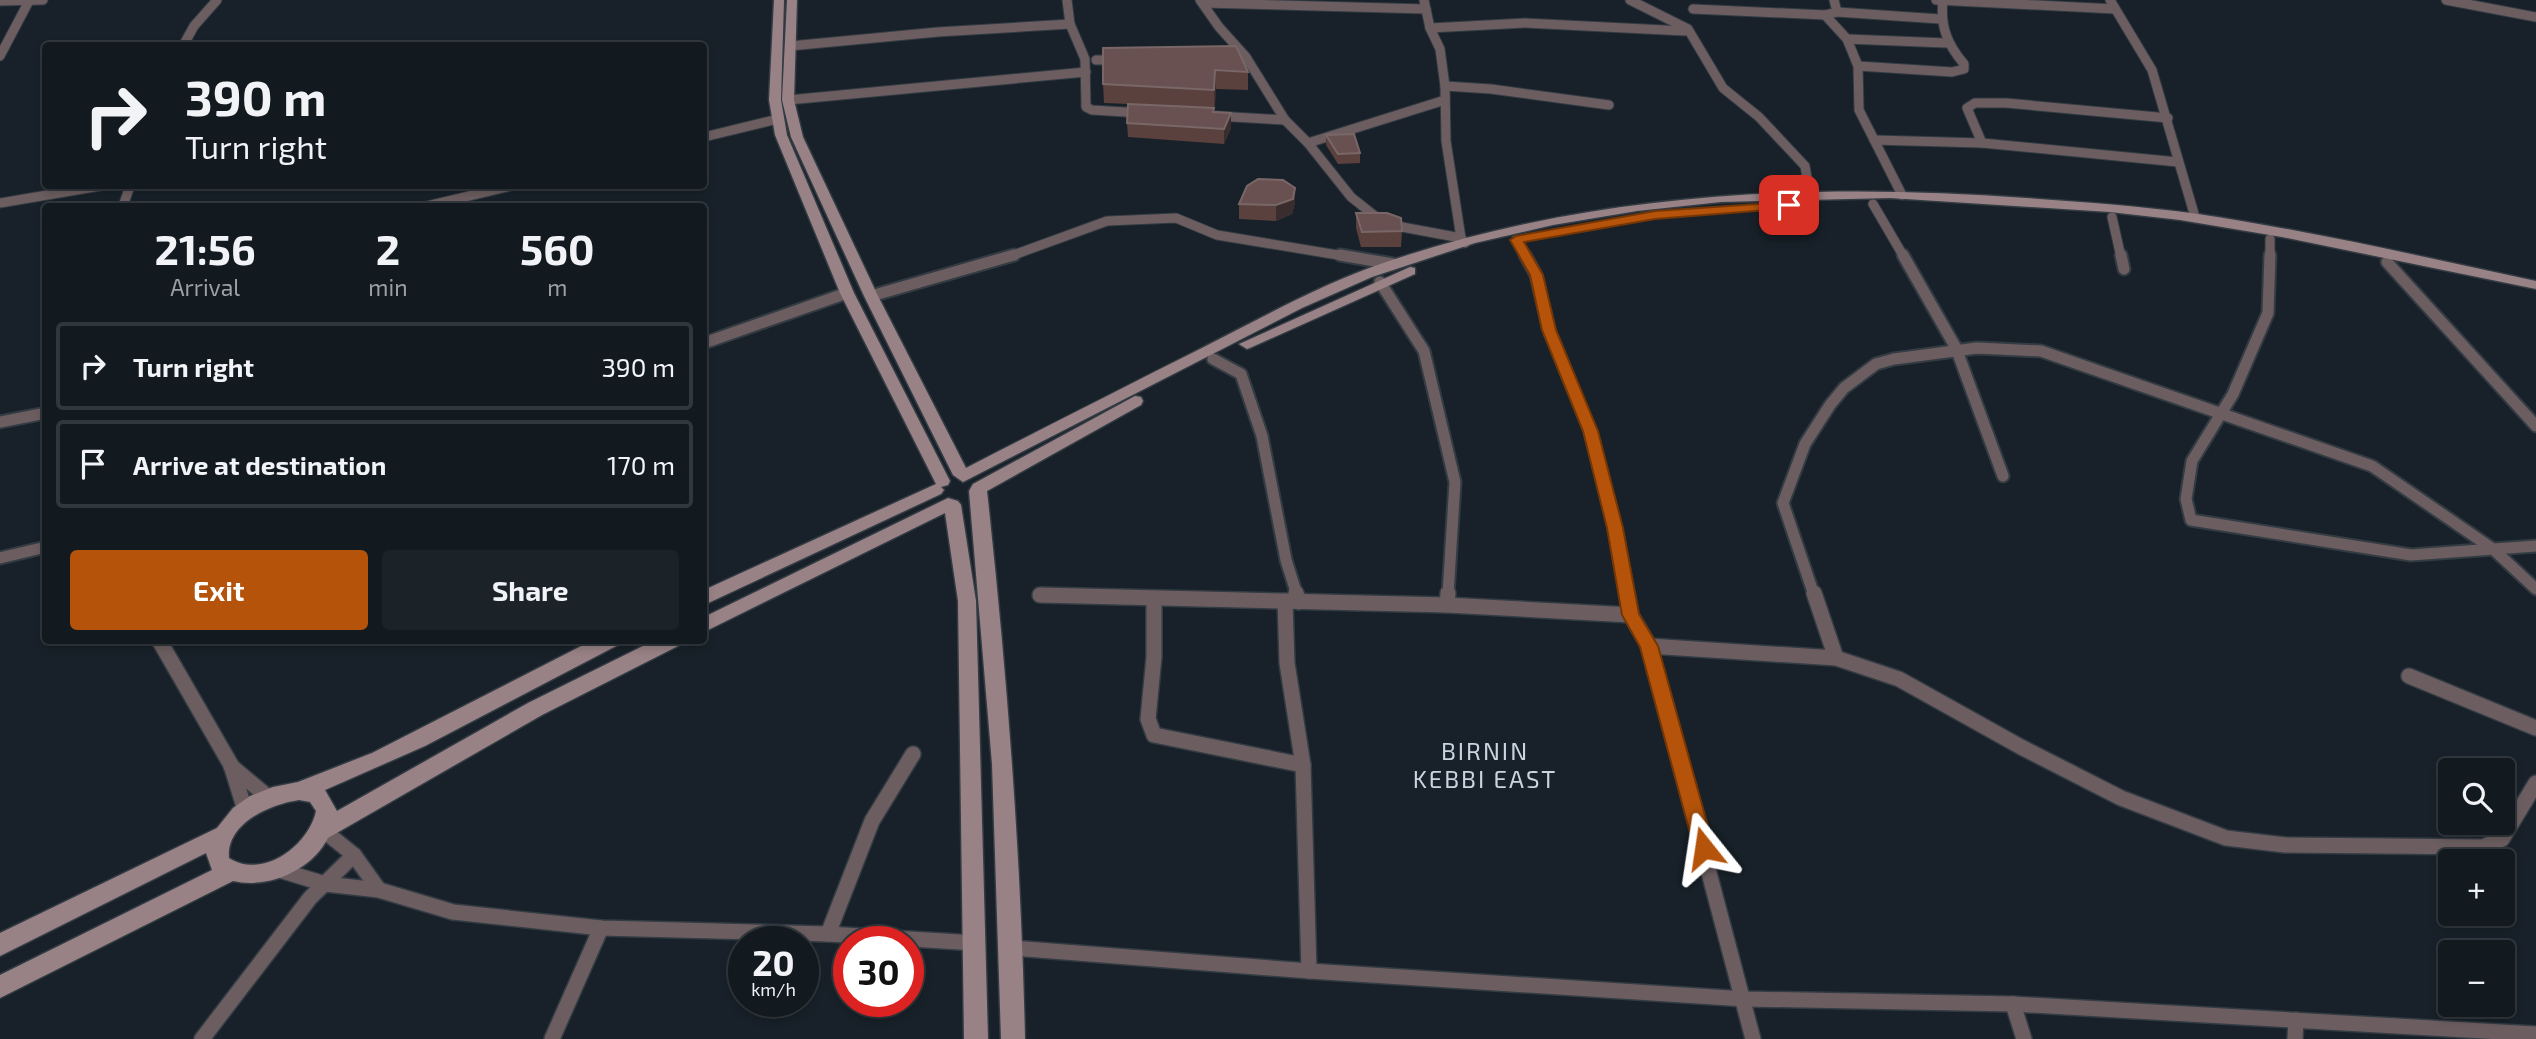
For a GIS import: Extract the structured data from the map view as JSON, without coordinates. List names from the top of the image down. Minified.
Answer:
{"districts":["BIRNIN KEBBI EAST"],"page":{"turn":["390 m","Turn right"],"eta":["21:56","Arrival","2","min","560","m"],"list":[{"name":"Turn right","value":"390 m"},{"name":"Arrive at destination","value":"170 m"}],"buttons":["Exit","Share"],"map_buttons":["+","−"],"speed":"20 km/h","limit":"30"}}
